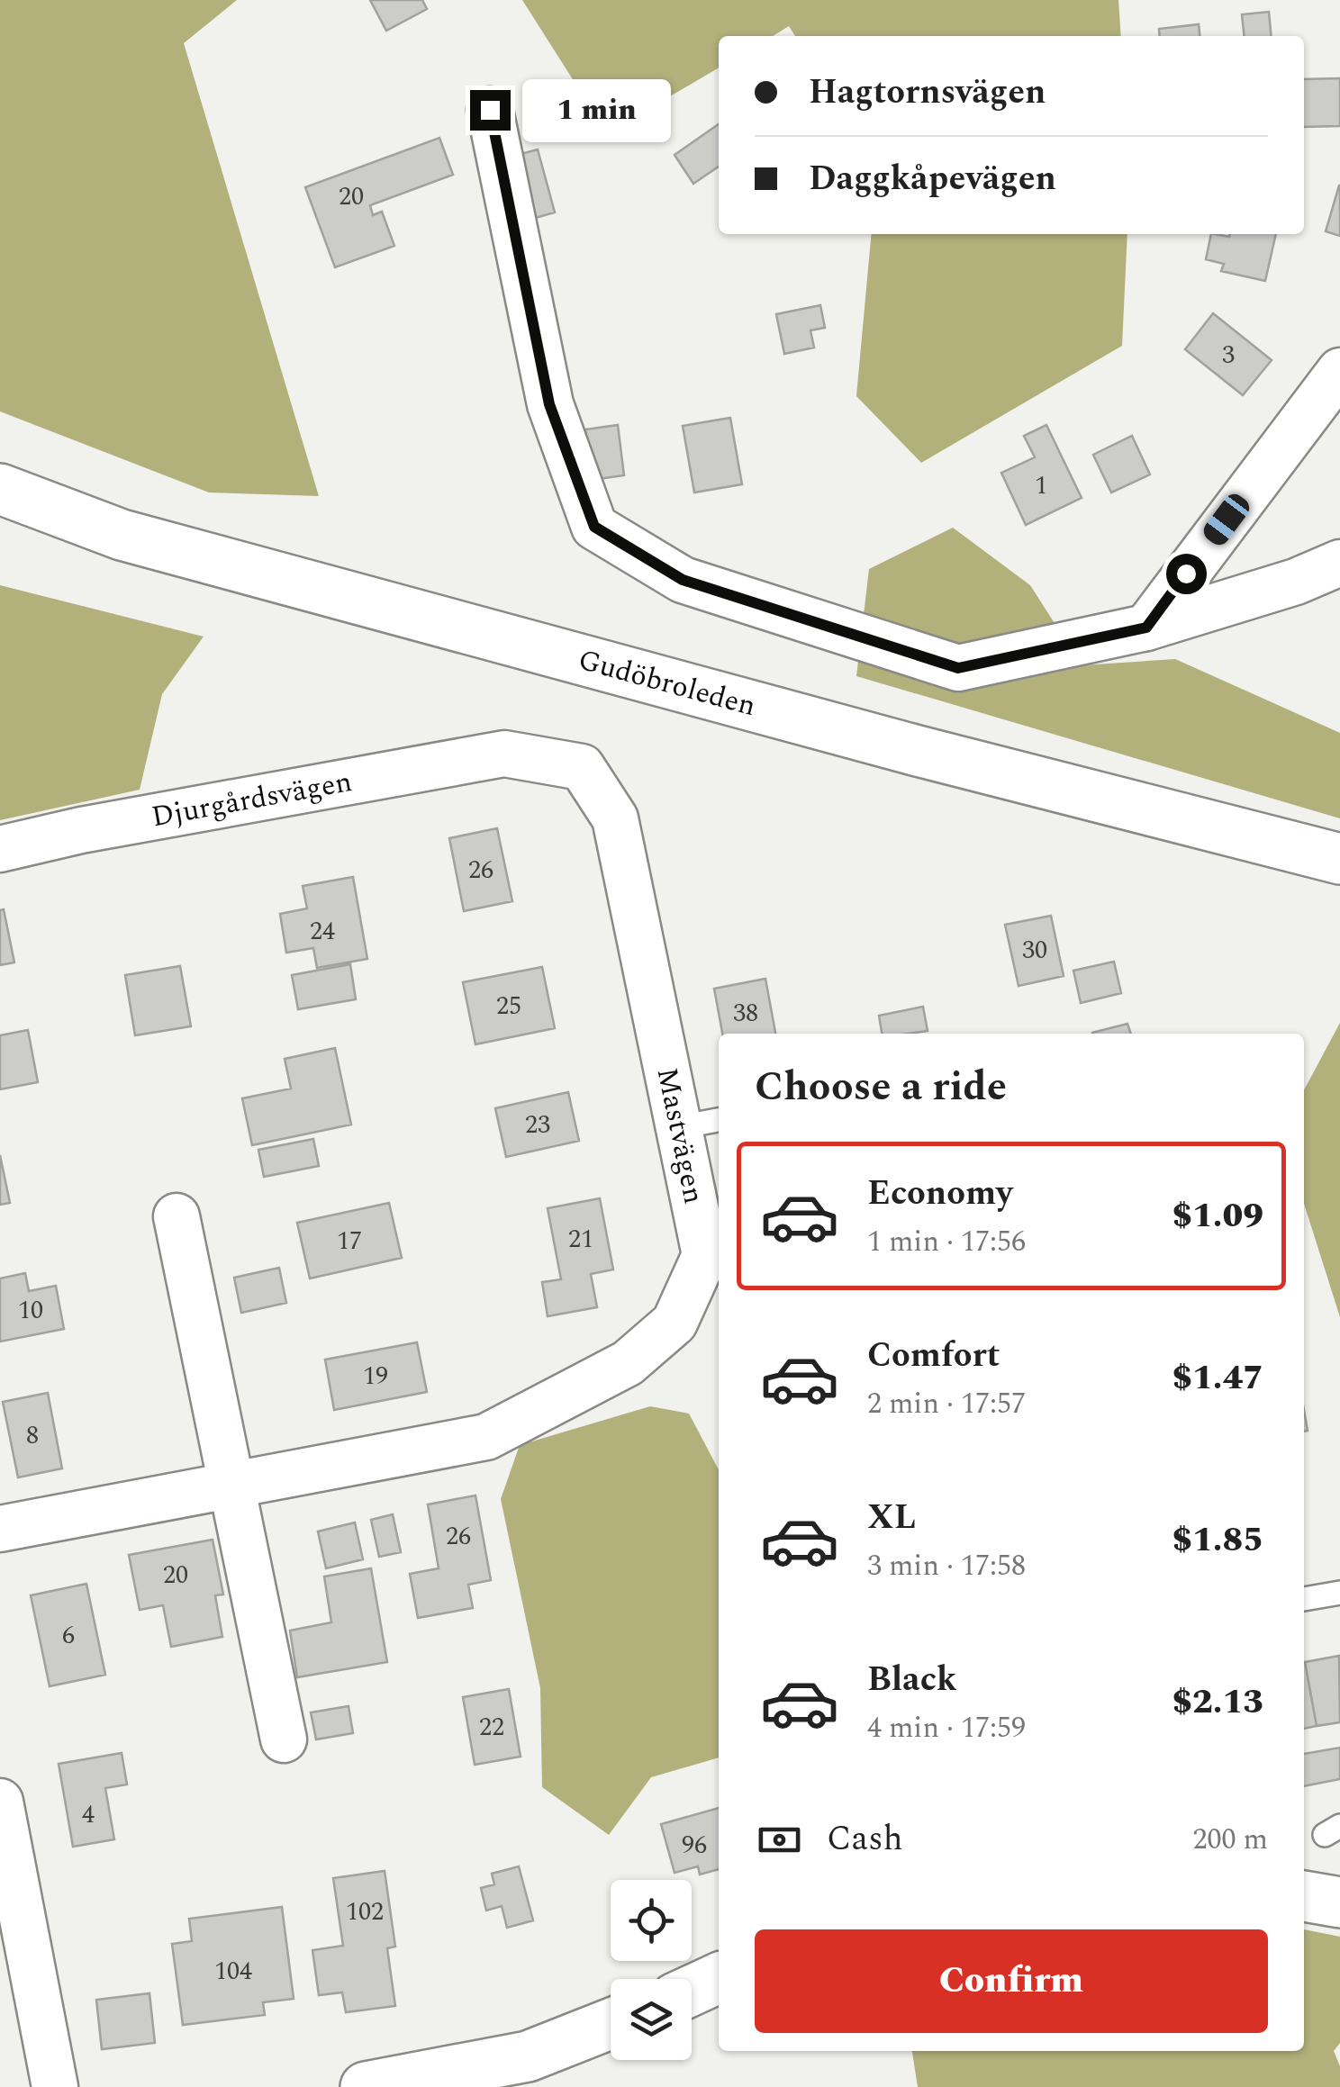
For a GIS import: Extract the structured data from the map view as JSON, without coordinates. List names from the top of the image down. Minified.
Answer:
{"streets":{"main road":["Gudöbroleden"],"street":["Djurgårdsvägen","Mastvägen"]},"crossings":[["Djurgårdsvägen","Mastvägen"]],"house_numbers":["20","3","1","26","24","30","25","38","23","21","17","10","19","8","26","20","6","22","4","96","102","104"],"page":{"banner":["Hagtornsvägen","Daggkåpevägen"],"bubble":"1 min","heading":"Choose a ride","list":[{"name":"Economy","note":"1 min · 17:56","value":"$1.09"},{"name":"Comfort","note":"2 min · 17:57","value":"$1.47"},{"name":"XL","note":"3 min · 17:58","value":"$1.85"},{"name":"Black","note":"4 min · 17:59","value":"$2.13"}],"pay":["Cash","200 m"],"buttons":"Confirm"}}
